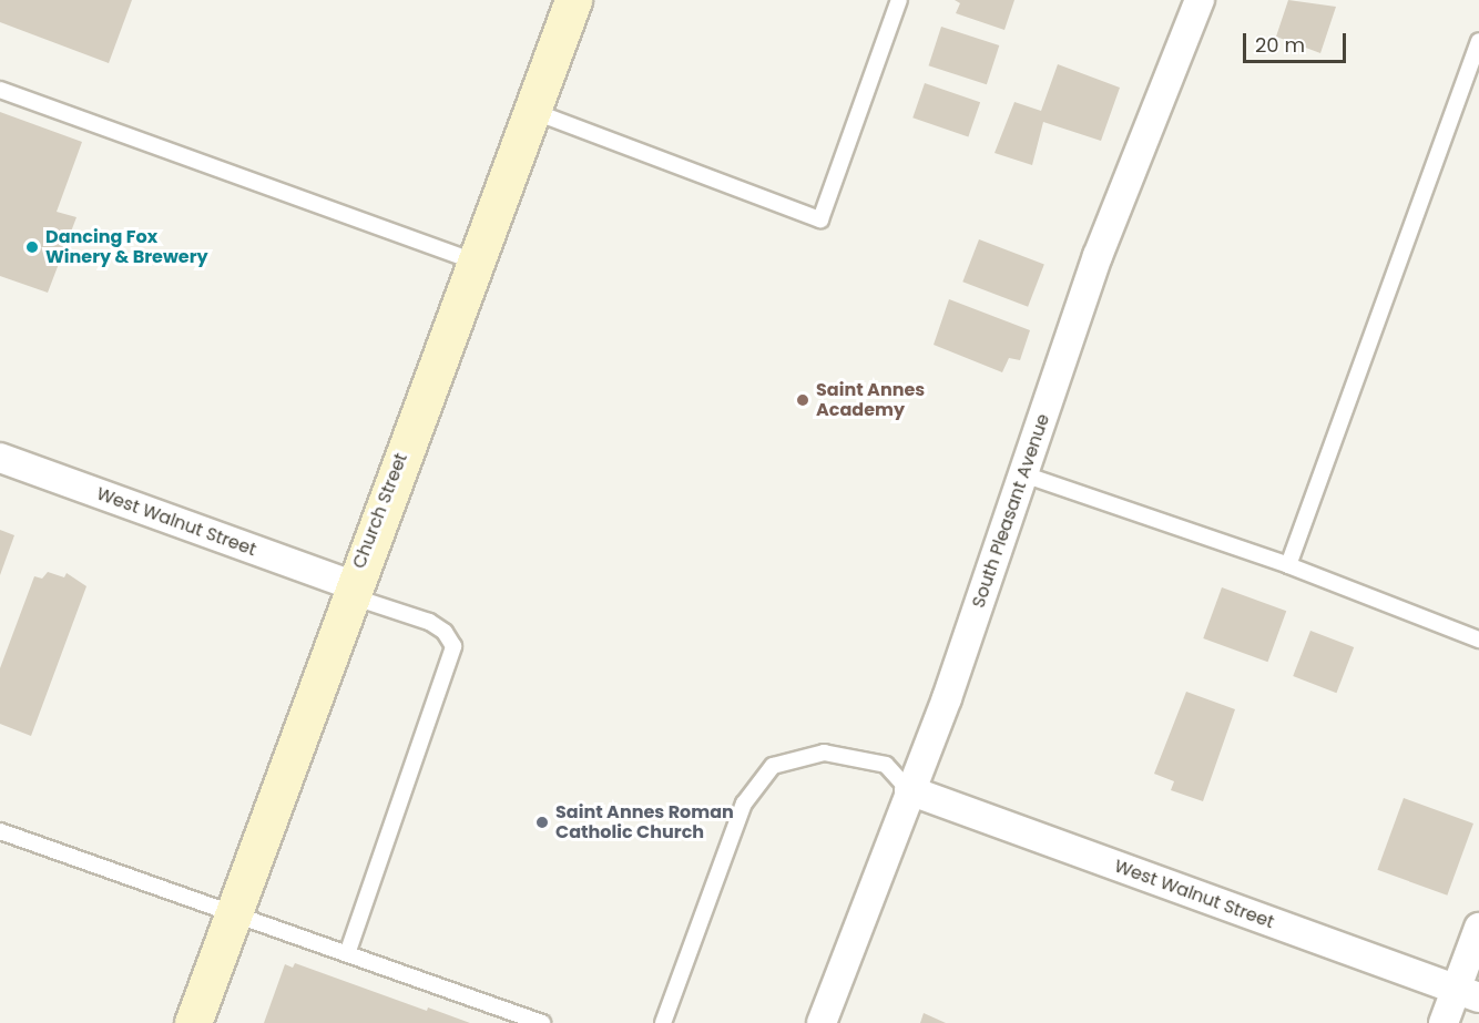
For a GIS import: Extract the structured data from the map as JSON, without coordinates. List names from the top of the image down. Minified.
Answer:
{"streets":{"street":["Church Street","South Pleasant Avenue","West Walnut Street"]},"crossings":[["Church Street","West Walnut Street"],["South Pleasant Avenue","West Walnut Street"]],"places":["Dancing Fox Winery & Brewery","Saint Annes Academy","Saint Annes Roman Catholic Church"],"scale_bar":"20 m"}
